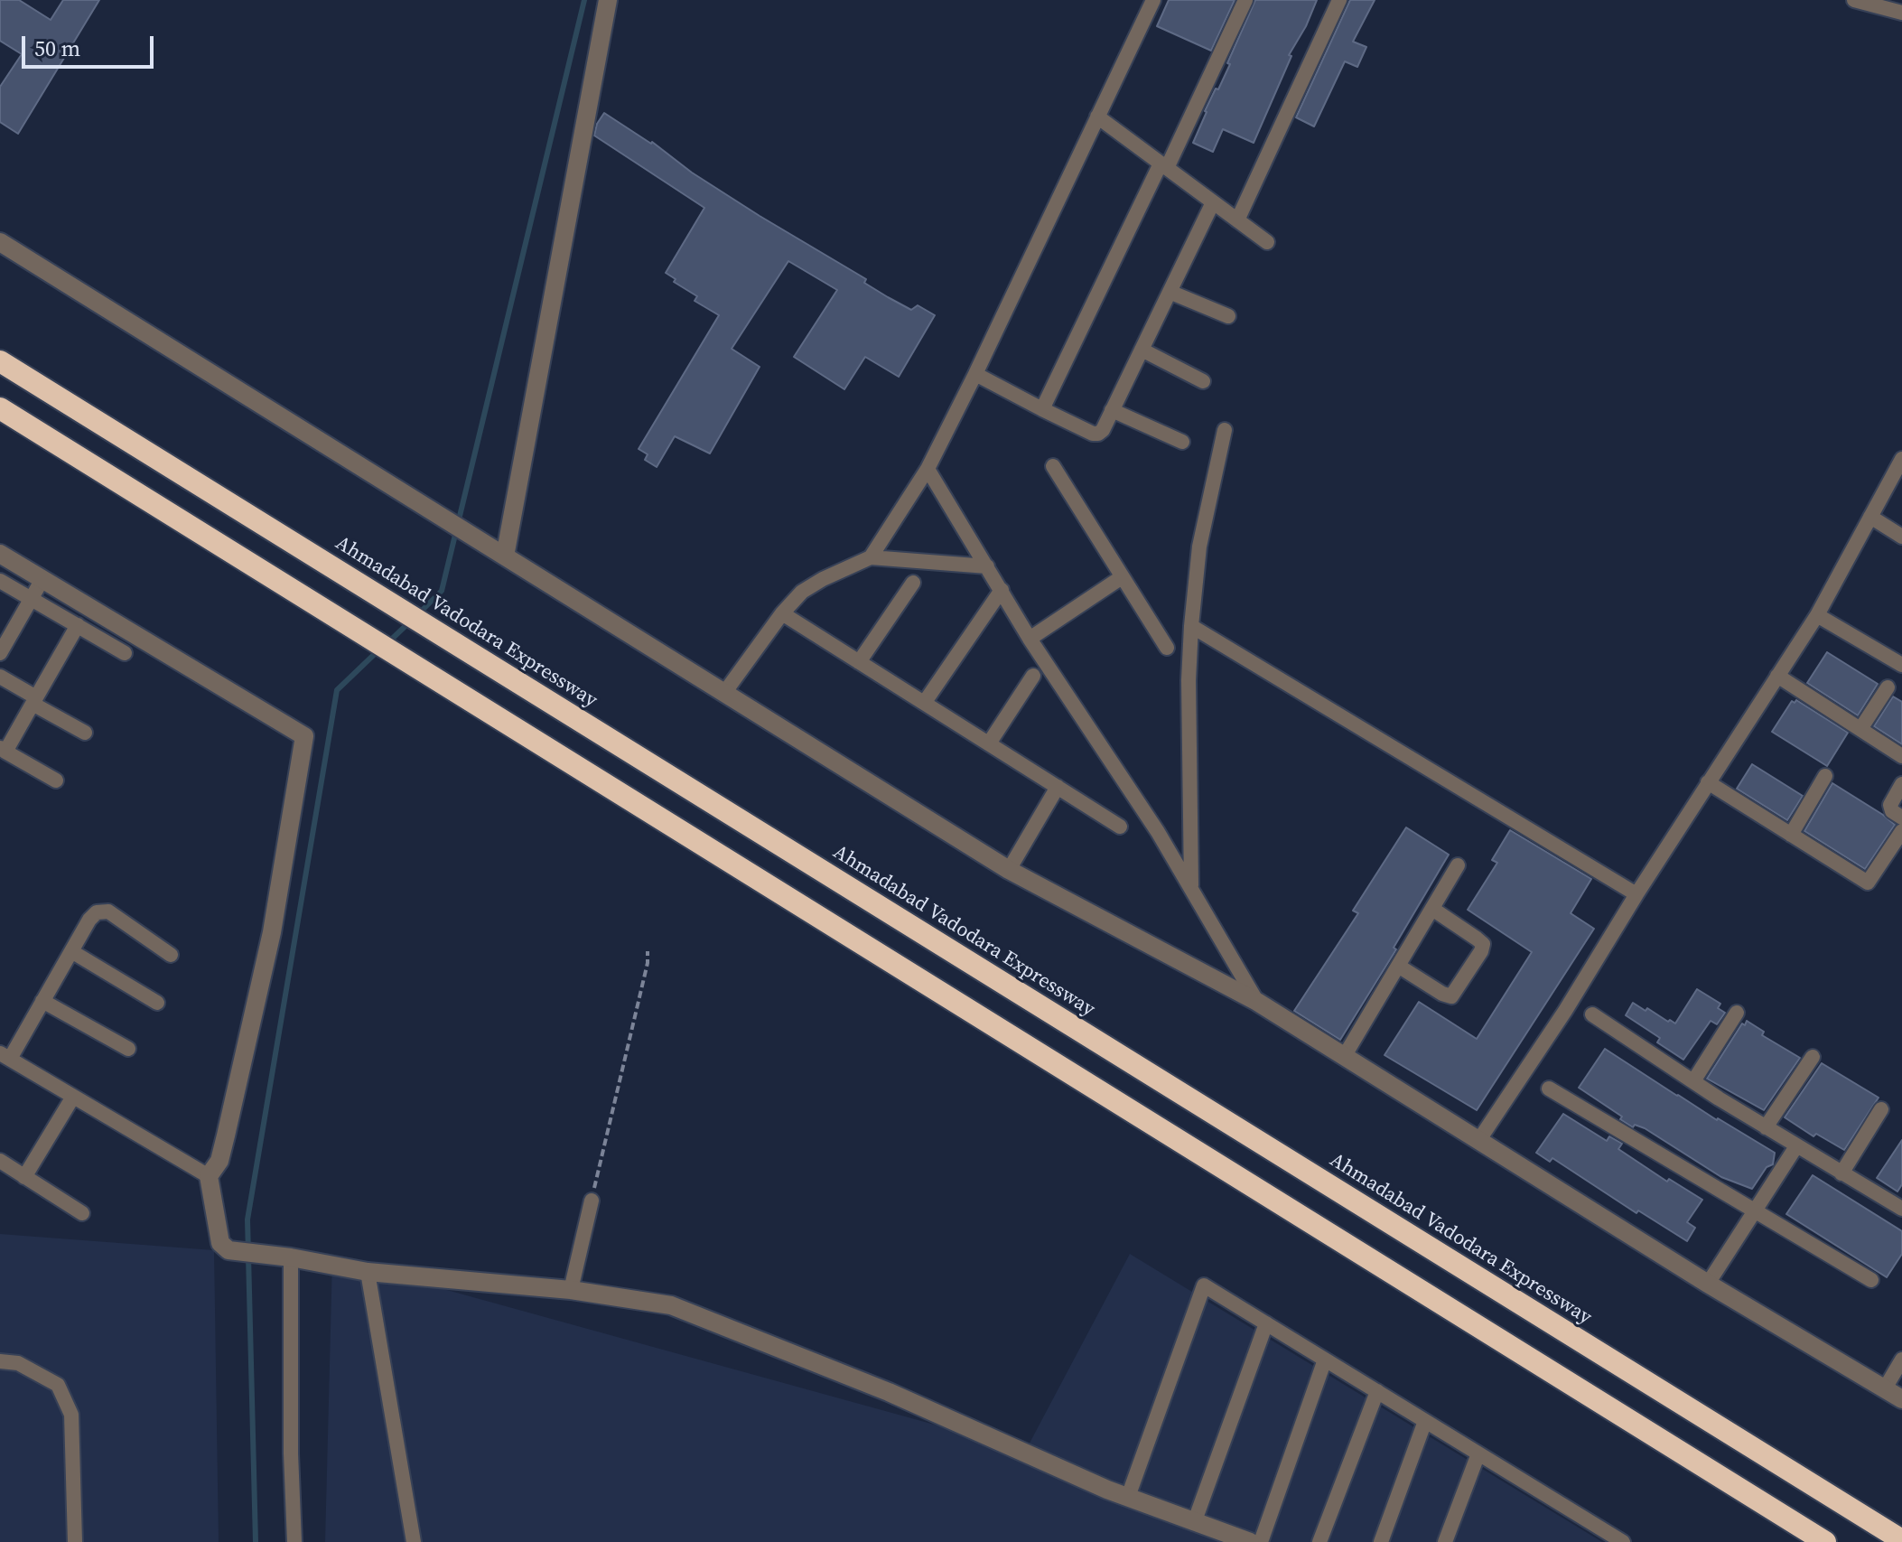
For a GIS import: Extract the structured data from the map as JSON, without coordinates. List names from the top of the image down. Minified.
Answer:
{"streets":{"highway":["Ahmadabad Vadodara Expressway"]},"scale_bar":"50 m"}
